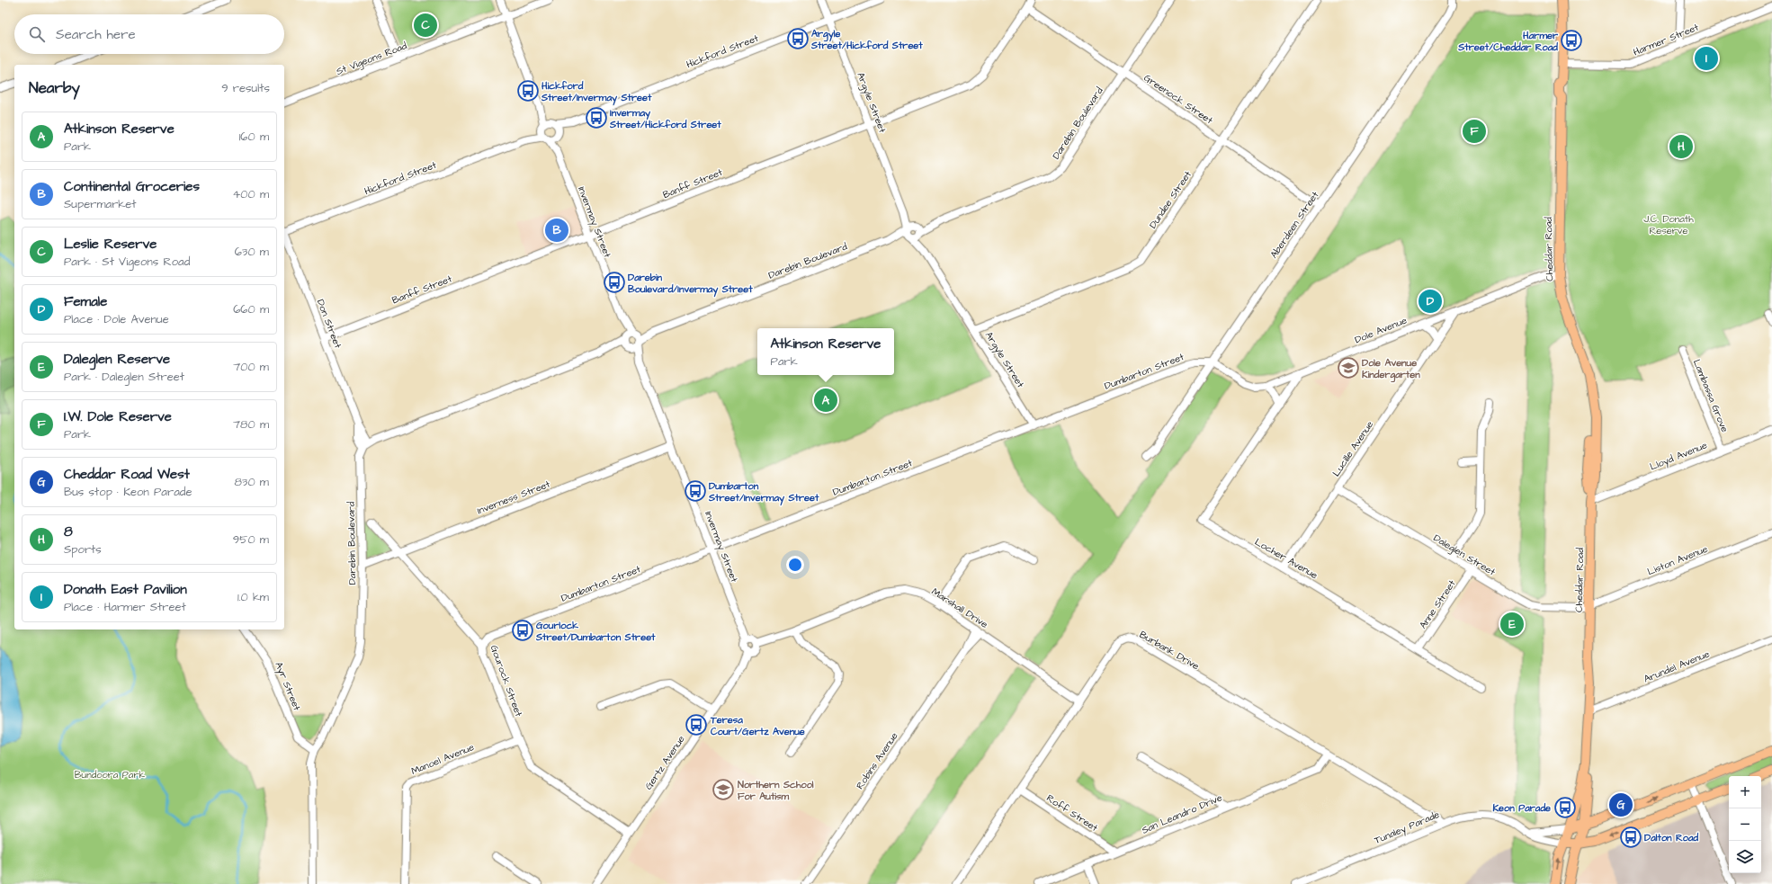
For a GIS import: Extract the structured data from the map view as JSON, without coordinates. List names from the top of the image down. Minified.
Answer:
{"streets":{"main road":["Cheddar Road"],"street":["Harmer Street","Hickford Street","St Vigeons Road","Greenock Street","Argyle Street","Darebin Boulevard","Banff Street","Dundee Street","Invermay Street","Aberdeen Street","Don Street","Dole Avenue","Dumbarton Street","Lambassa Grove","Lucille Avenue","Lloyd Avenue","Inverness Street","Daleglen Street","Locher Avenue","Liston Avenue","Anne Street","Marshall Drive","Burbank Drive","Arundel Avenue","Gourock Street","Ayr Street","Manoel Avenue","Robins Avenue","Gertz Avenue","Roff Street","San Leandro Drive","Tunaley Parade"]},"crossings":[["Harmer Street","Cheddar Road"],["Hickford Street","Argyle Street"],["Hickford Street","Invermay Street"],["Greenock Street","Darebin Boulevard"],["Greenock Street","Banff Street"],["Greenock Street","Dundee Street"],["Greenock Street","Aberdeen Street"],["Argyle Street","Darebin Boulevard"],["Argyle Street","Banff Street"],["Argyle Street","Dundee Street"],["Argyle Street","Dumbarton Street"],["Darebin Boulevard","Invermay Street"],["Darebin Boulevard","Don Street"],["Darebin Boulevard","Inverness Street"],["Darebin Boulevard","Ayr Street"],["Banff Street","Invermay Street"],["Banff Street","Don Street"],["Invermay Street","Dumbarton Street"],["Invermay Street","Inverness Street"],["Invermay Street","Marshall Drive"],["Invermay Street","Gertz Avenue"],["Aberdeen Street","Dole Avenue"],["Aberdeen Street","Dumbarton Street"],["Cheddar Road","Dole Avenue"],["Cheddar Road","Lloyd Avenue"],["Cheddar Road","Daleglen Street"],["Cheddar Road","Liston Avenue"],["Cheddar Road","Arundel Avenue"],["Cheddar Road","Tunaley Parade"],["Dole Avenue","Dumbarton Street"],["Dole Avenue","Lucille Avenue"],["Dole Avenue","Locher Avenue"],["Dumbarton Street","Gourock Street"],["Lambassa Grove","Lloyd Avenue"],["Lucille Avenue","Daleglen Street"],["Lucille Avenue","Locher Avenue"],["Inverness Street","Gourock Street"],["Daleglen Street","Liston Avenue"],["Daleglen Street","Anne Street"],["Locher Avenue","Anne Street"],["Marshall Drive","Burbank Drive"],["Marshall Drive","Robins Avenue"],["Marshall Drive","Gertz Avenue"],["Burbank Drive","Roff Street"],["Burbank Drive","San Leandro Drive"],["Burbank Drive","Tunaley Parade"],["Gourock Street","Manoel Avenue"],["Gourock Street","Gertz Avenue"],["Roff Street","San Leandro Drive"]],"parks":["J.C. Donath Reserve","Bundoora Park"],"places":{"bus stop":["Argyle Street/Hickford Street","Harmer Street/Cheddar Road","Hickford Street/Invermay Street","Invermay Street/Hickford Street","Darebin Boulevard/Invermay Street","Dumbarton Street/Invermay Street","Gourlock Street/Dumbarton Street","Teresa Court/Gertz Avenue","Keon Parade","Dalton Road"],"school or university":["Dole Avenue Kindergarten","Northern School For Autism"]},"page":{"pins":["C","I","F","H","B","D","A","E","G"],"search":"Search here","heading":["Nearby","9 results"],"list":[{"mark":"A","name":"Atkinson Reserve","note":"Park","value":"160 m"},{"mark":"B","name":"Continental Groceries","note":"Supermarket","value":"400 m"},{"mark":"C","name":"Leslie Reserve","note":"Park · St Vigeons Road","value":"630 m"},{"mark":"D","name":"Female","note":"Place · Dole Avenue","value":"660 m"},{"mark":"E","name":"Daleglen Reserve","note":"Park · Daleglen Street","value":"700 m"},{"mark":"F","name":"I.W. Dole Reserve","note":"Park","value":"780 m"},{"mark":"G","name":"Cheddar Road West","note":"Bus stop · Keon Parade","value":"830 m"},{"mark":"H","name":"8","note":"Sports","value":"950 m"},{"mark":"I","name":"Donath East Pavilion","note":"Place · Harmer Street","value":"1.0 km"}],"popup":["Atkinson Reserve","Park"],"map_buttons":["+","−"]}}
